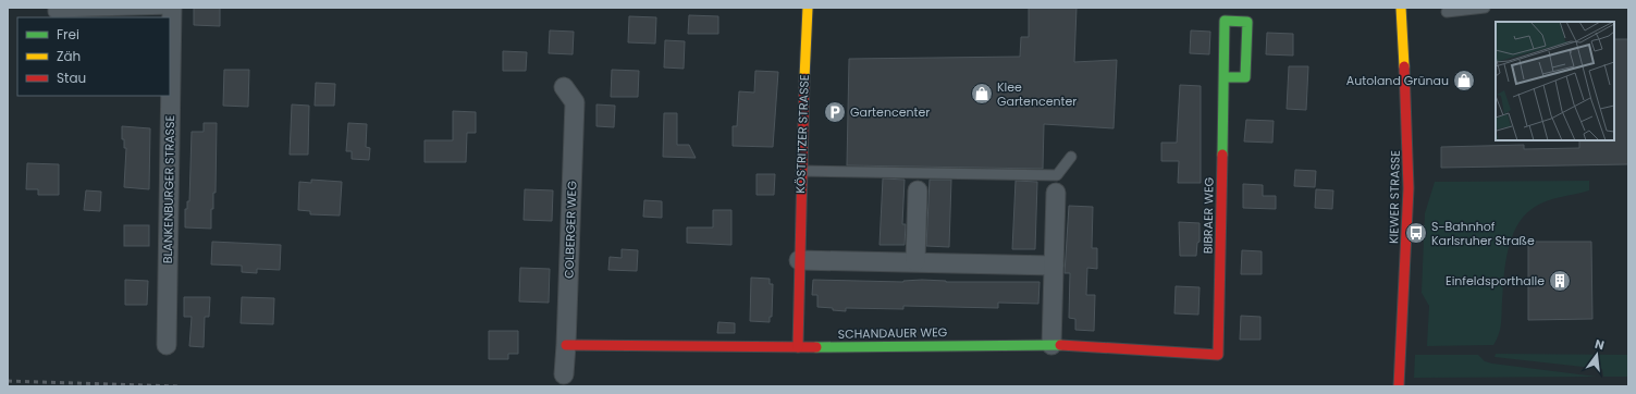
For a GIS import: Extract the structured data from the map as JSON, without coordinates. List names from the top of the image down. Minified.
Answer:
{"streets":{"street":["KÖSTRITZER STRASSE","BLANKENBURGER STRASSE","KIEWER STRASSE","BIBRAER WEG","COLBERGER WEG","SCHANDAUER WEG"]},"crossings":[["KÖSTRITZER STRASSE","SCHANDAUER WEG"],["BIBRAER WEG","SCHANDAUER WEG"],["COLBERGER WEG","SCHANDAUER WEG"]],"places":{"shop":["Autoland Grünau","Klee Gartencenter"],"parking":["Gartencenter"],"bus stop":["S-Bahnhof Karlsruher Straße"],"building":["Einfeldsporthalle"]},"legend":["Frei","Zäh","Stau"],"north":"top"}
